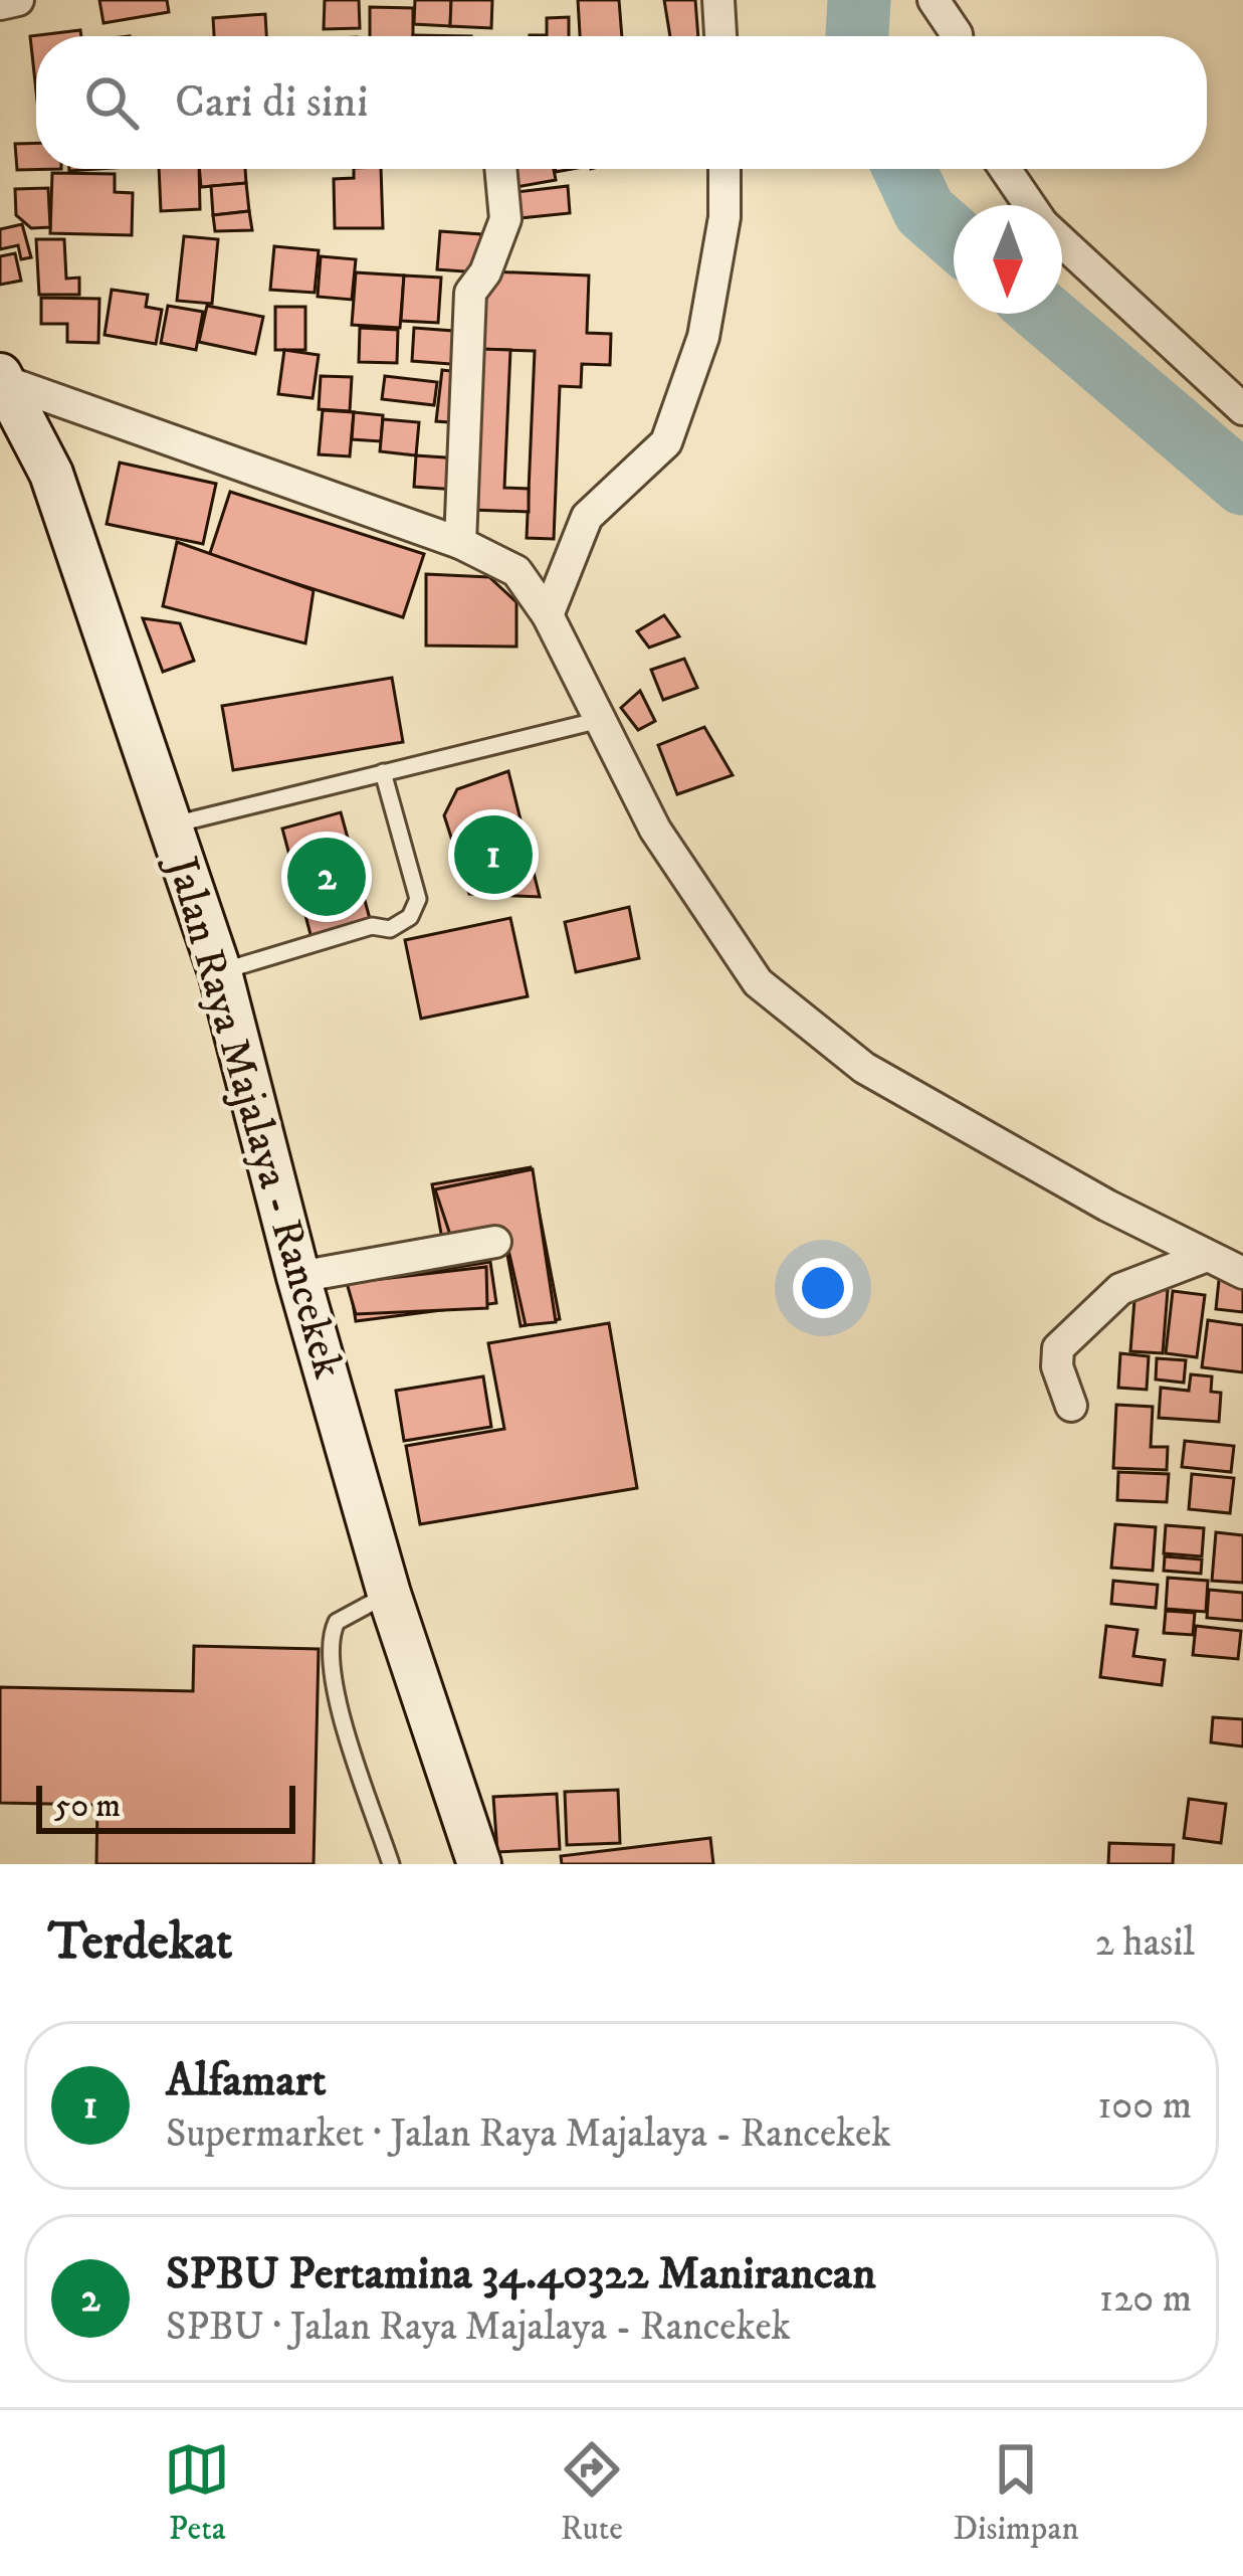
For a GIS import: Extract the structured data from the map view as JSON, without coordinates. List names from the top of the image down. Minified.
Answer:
{"streets":{"main road":["Jalan Raya Majalaya - Rancekek"]},"scale_bar":"50 m","north":"bottom","page":{"search":"Cari di sini","pins":["1","2"],"scale":"50 m","heading":["Terdekat","2 hasil"],"list":[{"mark":"1","name":"Alfamart","note":"Supermarket · Jalan Raya Majalaya - Rancekek","value":"100 m"},{"mark":"2","name":"SPBU Pertamina 34.40322 Manirancan","note":"SPBU · Jalan Raya Majalaya - Rancekek","value":"120 m"}],"nav":["Peta","Rute","Disimpan"]}}
